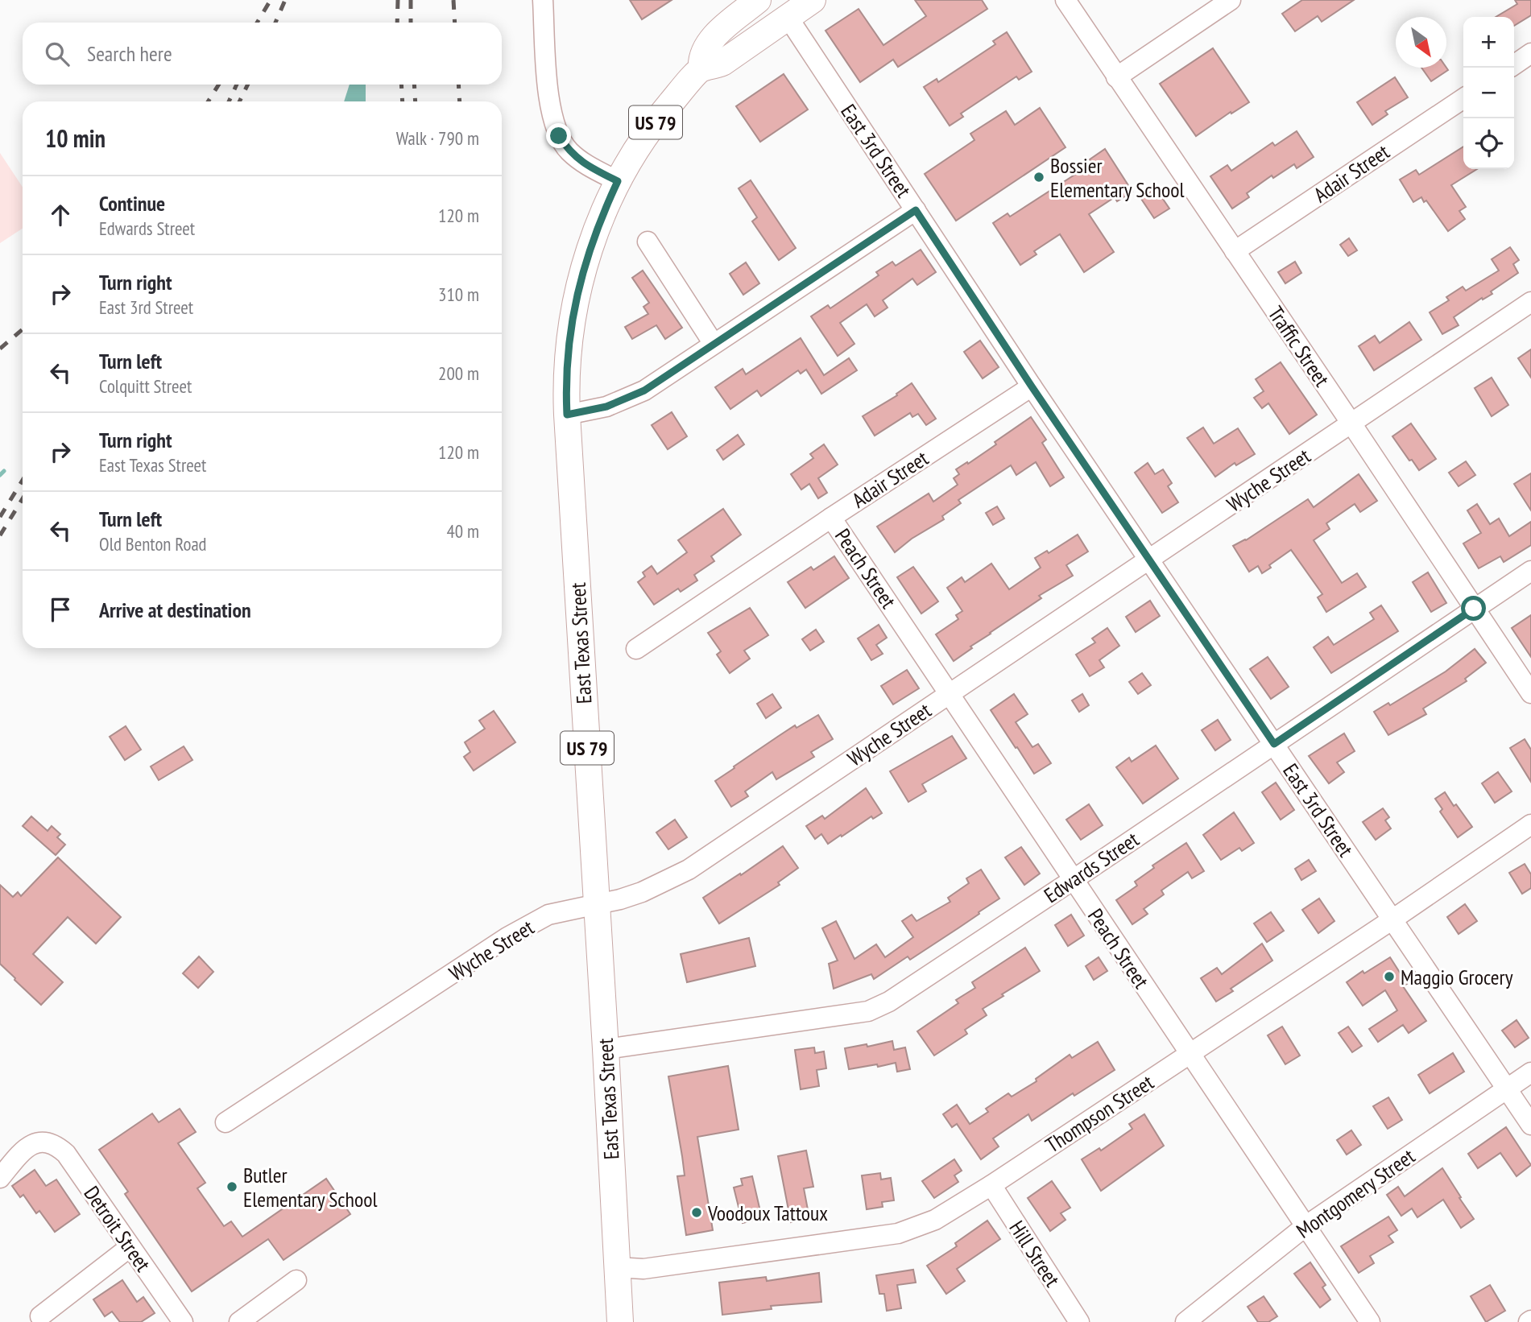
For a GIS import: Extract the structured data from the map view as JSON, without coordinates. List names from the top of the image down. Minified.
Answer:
{"streets":{"main road":["US 79","East Texas Street"],"street":["East 3rd Street","Adair Street","Traffic Street","Wyche Street","Peach Street","Edwards Street","Thompson Street","Montgomery Street","Detroit Street","Hill Street"]},"crossings":[["East 3rd Street","Adair Street"],["East 3rd Street","Wyche Street"],["East 3rd Street","East Texas Street"],["East 3rd Street","Edwards Street"],["East 3rd Street","Thompson Street"],["East 3rd Street","Montgomery Street"],["Adair Street","Traffic Street"],["Adair Street","Peach Street"],["Traffic Street","Wyche Street"],["Traffic Street","Edwards Street"],["Wyche Street","Peach Street"],["Wyche Street","East Texas Street"],["Peach Street","Edwards Street"],["Peach Street","Thompson Street"],["Peach Street","Montgomery Street"],["East Texas Street","Edwards Street"],["East Texas Street","Thompson Street"],["Thompson Street","Hill Street"]],"places":["Bossier Elementary School","Maggio Grocery","Butler Elementary School","Voodoux Tattoux"],"north":"bottom right","page":{"map_buttons":["+","−"],"search":"Search here","heading":["10 min","Walk · 790 m"],"list":[["Continue","Edwards Street","120 m"],["Turn right","East 3rd Street","310 m"],["Turn left","Colquitt Street","200 m"],["Turn right","East Texas Street","120 m"],["Turn left","Old Benton Road","40 m"],"Arrive at destination"]}}
